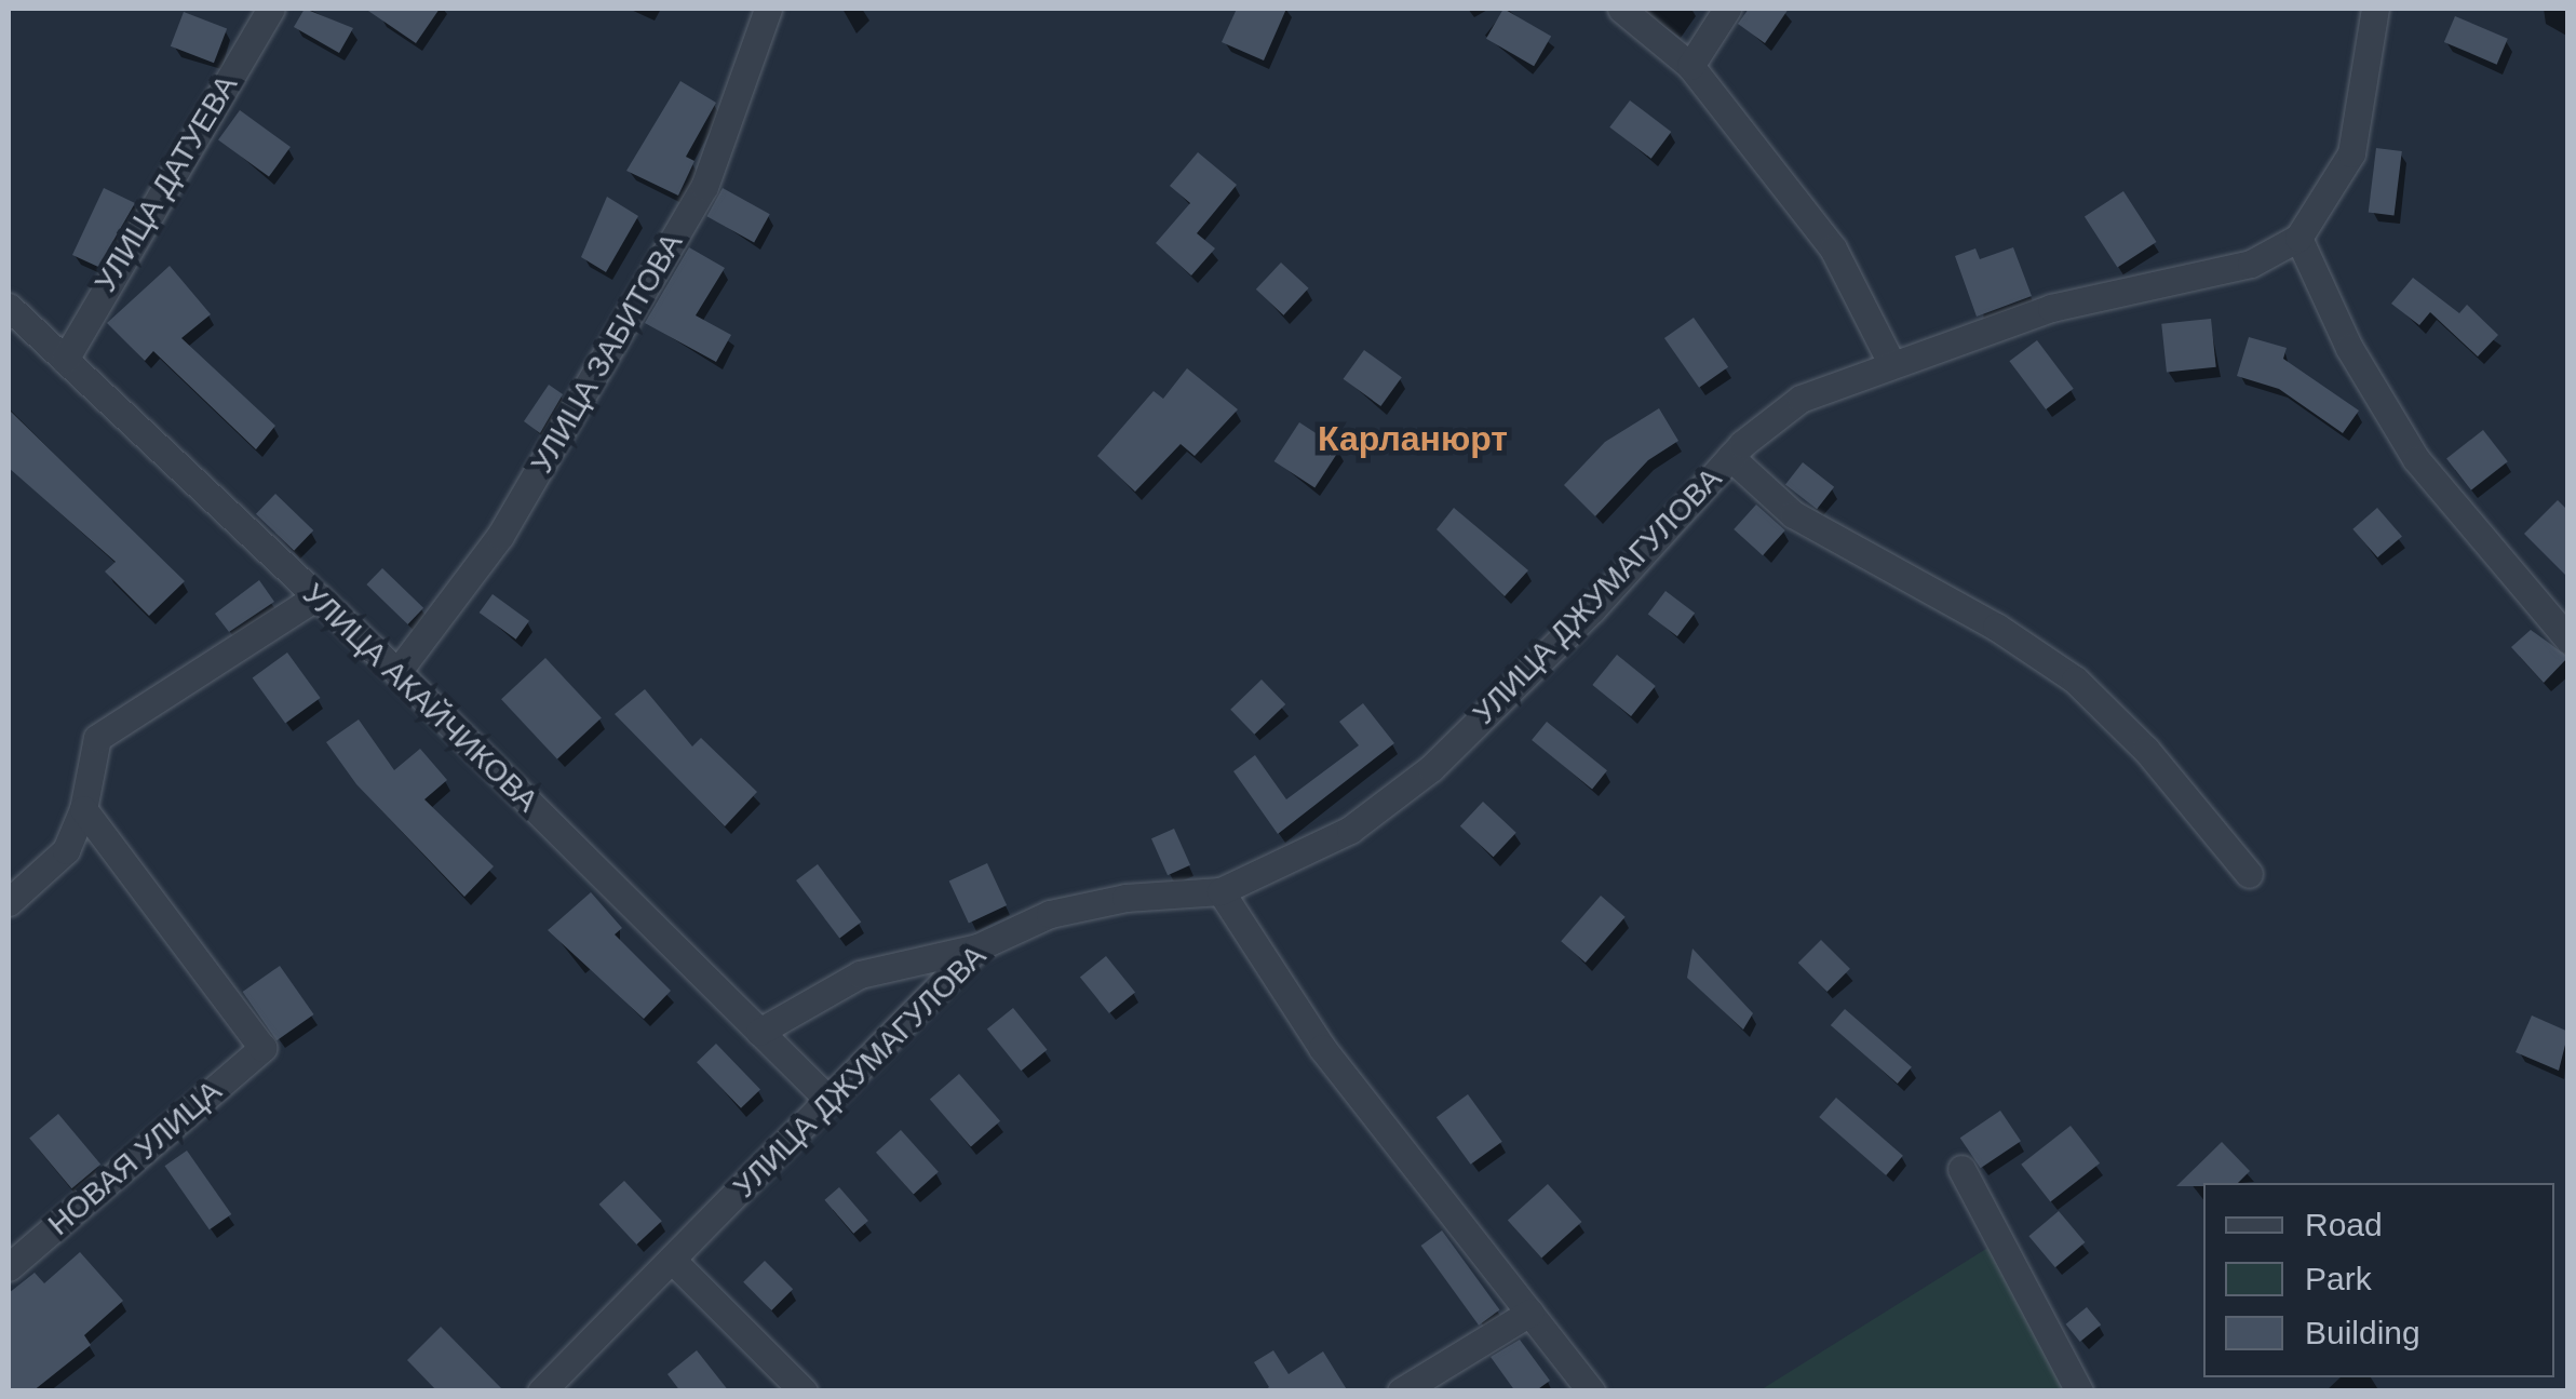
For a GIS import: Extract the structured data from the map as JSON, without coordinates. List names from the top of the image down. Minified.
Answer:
{"streets":{"street":["УЛИЦА ДАТУЕВА","УЛИЦА ЗАБИТОВА","УЛИЦА ДЖУМАГУЛОВА","УЛИЦА АКАЙЧИКОВА","НОВАЯ УЛИЦА"]},"crossings":[["УЛИЦА ДАТУЕВА","УЛИЦА АКАЙЧИКОВА"],["УЛИЦА ЗАБИТОВА","УЛИЦА АКАЙЧИКОВА"],["УЛИЦА ДЖУМАГУЛОВА","УЛИЦА АКАЙЧИКОВА"]],"districts":["Карланюрт"],"legend":["Road","Park","Building"]}
